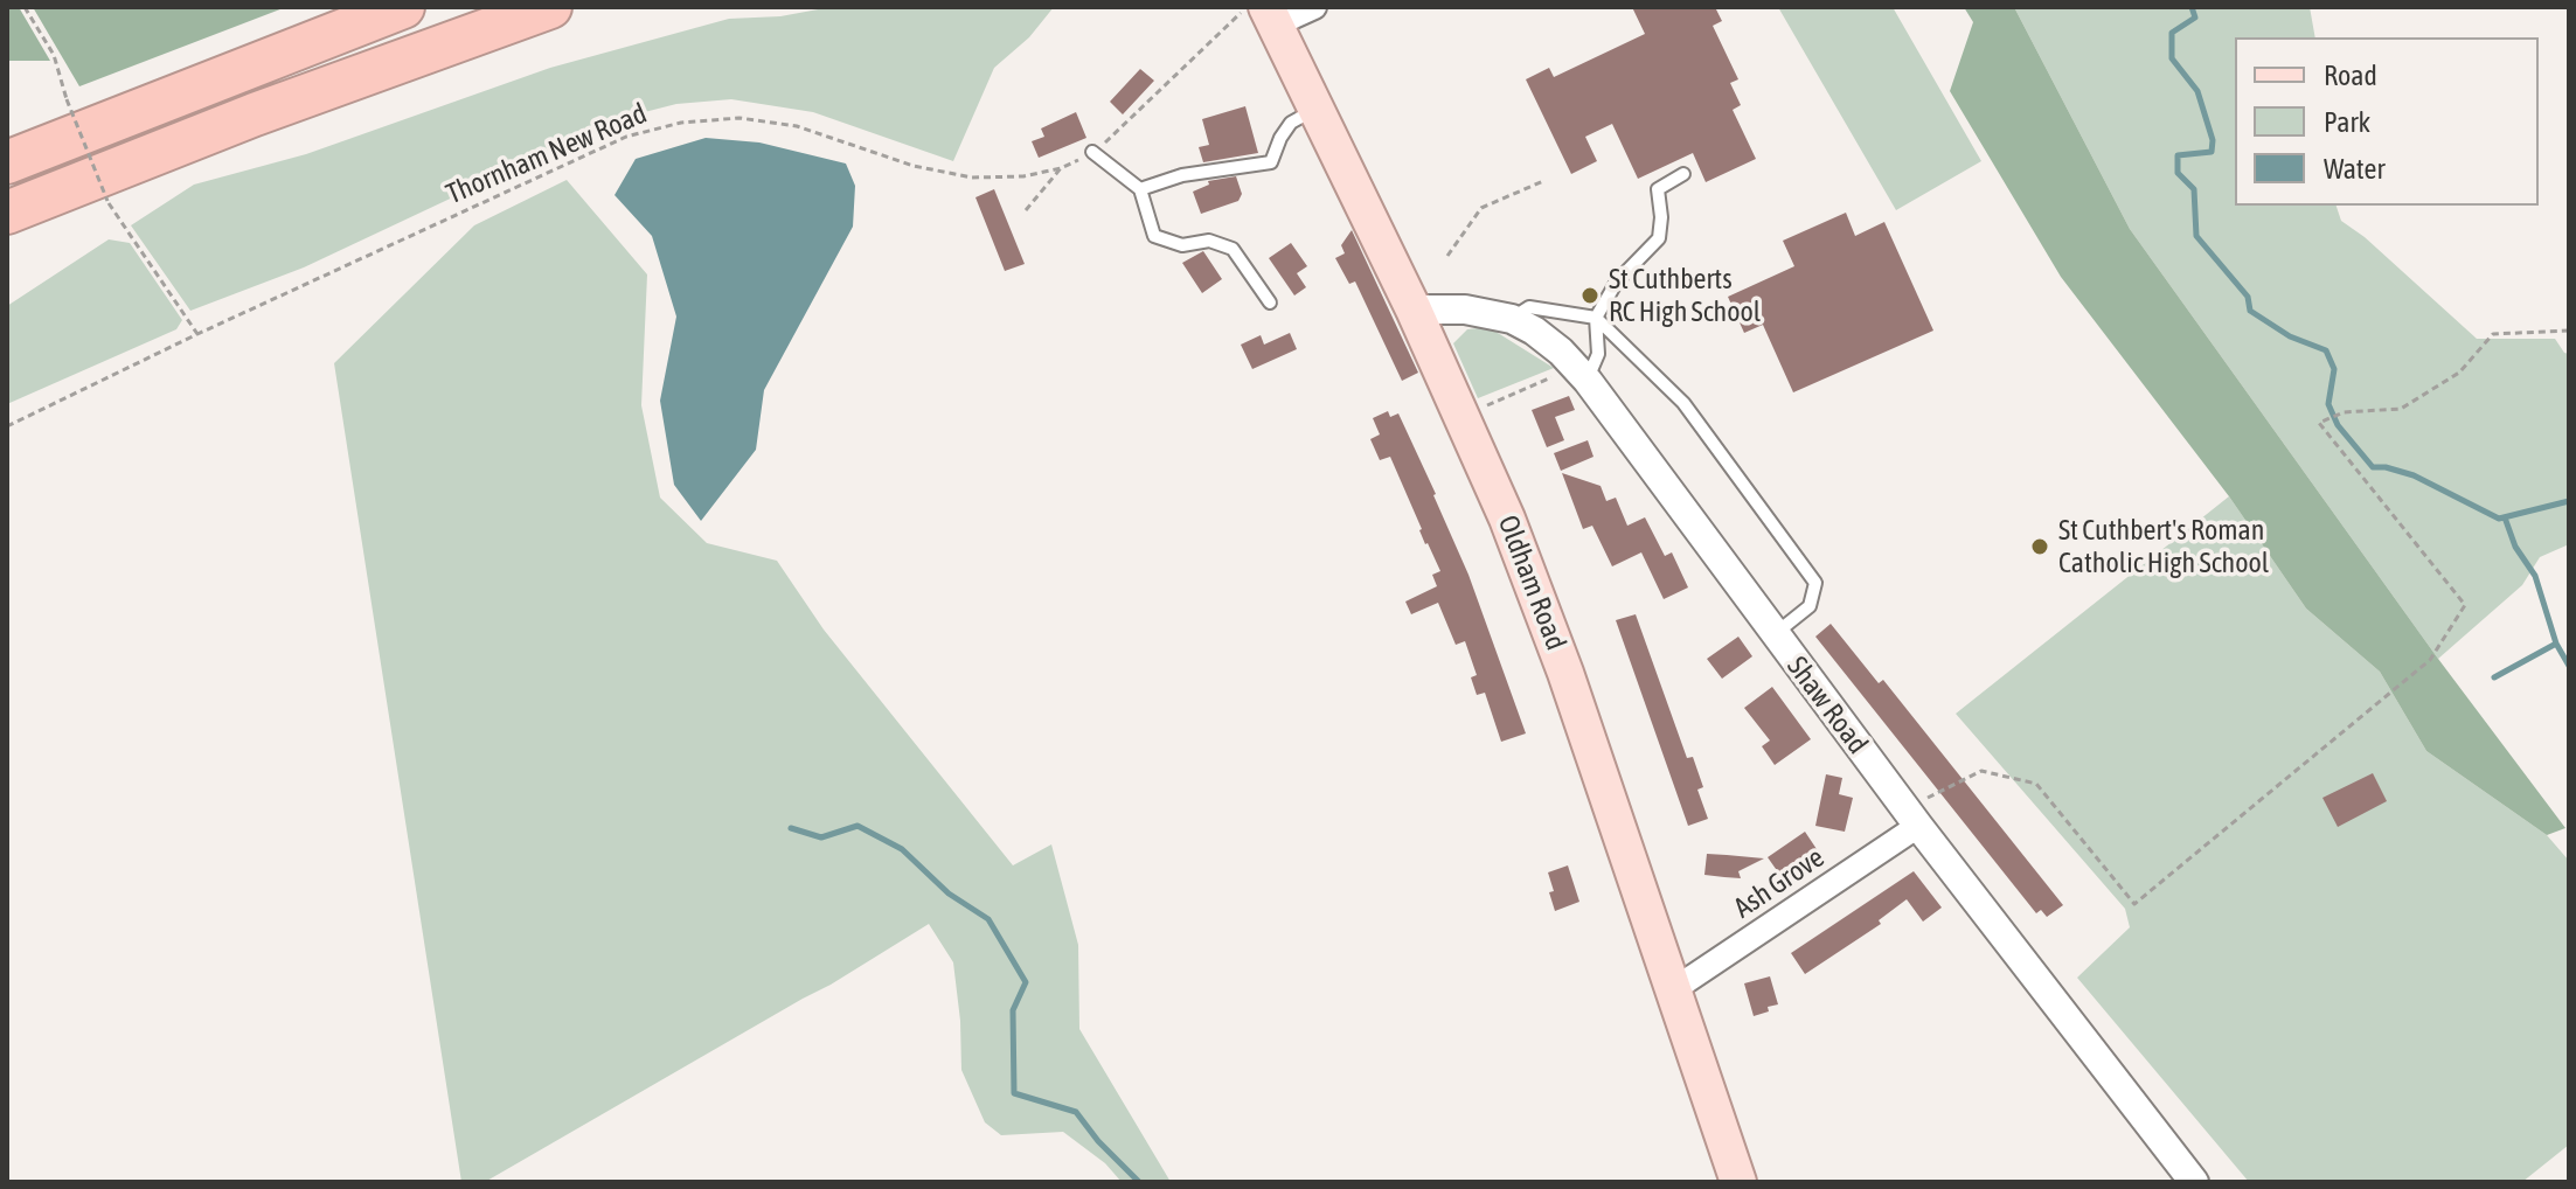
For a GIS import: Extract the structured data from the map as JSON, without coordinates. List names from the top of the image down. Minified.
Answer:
{"streets":{"main road":["Oldham Road"],"street":["Shaw Road","Ash Grove"],"path":["Thornham New Road"]},"crossings":[["Thornham New Road","Oldham Road"],["Oldham Road","Shaw Road"],["Oldham Road","Ash Grove"],["Shaw Road","Ash Grove"]],"places":["St Cuthberts RC High School","St Cuthbert's Roman Catholic High School"],"legend":["Road","Park","Water"]}
